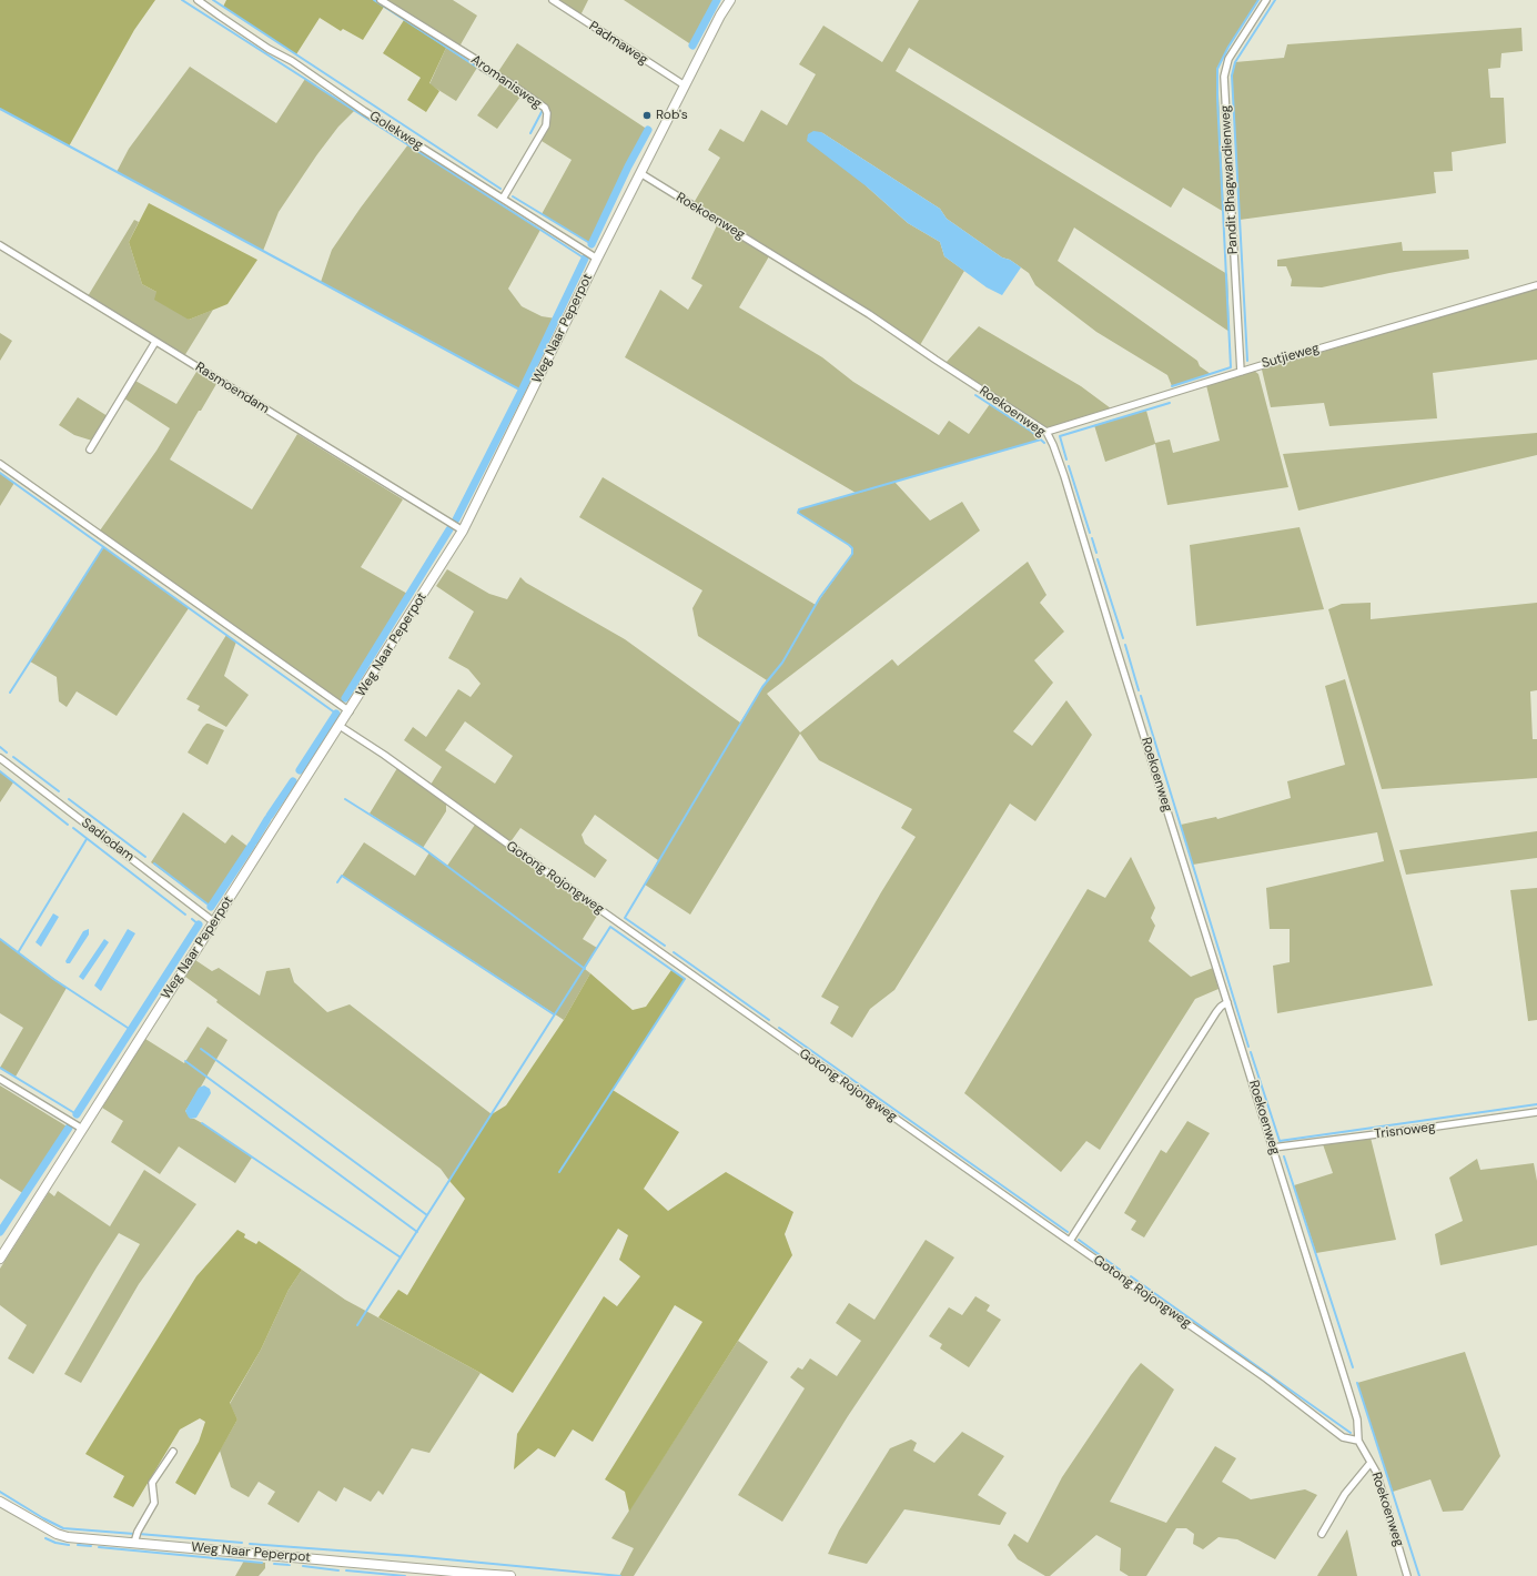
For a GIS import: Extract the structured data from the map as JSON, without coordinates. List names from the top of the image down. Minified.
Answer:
{"streets":{"street":["Padmaweg","Aromanisweg","Golekweg","Pandit Bhagwandienweg","Roekoenweg","Weg Naar Peperpot","Sutjieweg","Rasmoendam","Sadiodam","Gotong Rojongweg","Trisnoweg"]},"crossings":[["Padmaweg","Weg Naar Peperpot"],["Aromanisweg","Golekweg"],["Golekweg","Weg Naar Peperpot"],["Pandit Bhagwandienweg","Sutjieweg"],["Roekoenweg","Weg Naar Peperpot"],["Roekoenweg","Sutjieweg"],["Roekoenweg","Gotong Rojongweg"],["Roekoenweg","Trisnoweg"],["Weg Naar Peperpot","Rasmoendam"],["Weg Naar Peperpot","Sadiodam"],["Weg Naar Peperpot","Gotong Rojongweg"]],"places":["Rob's"]}
